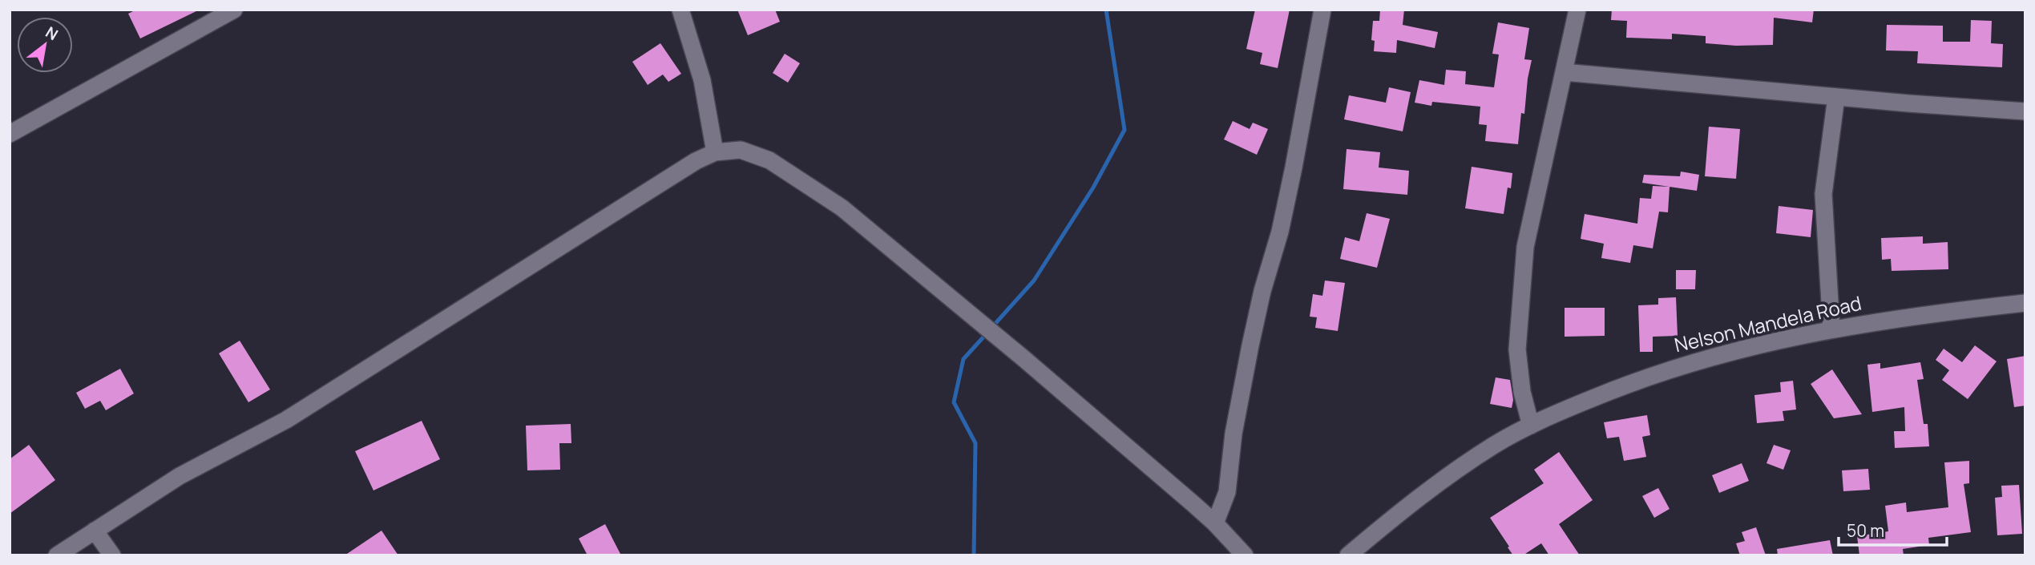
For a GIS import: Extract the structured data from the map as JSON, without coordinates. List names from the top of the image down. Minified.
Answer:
{"streets":{"street":["Nelson Mandela Road"]},"scale_bar":"50 m","north":"top right"}
